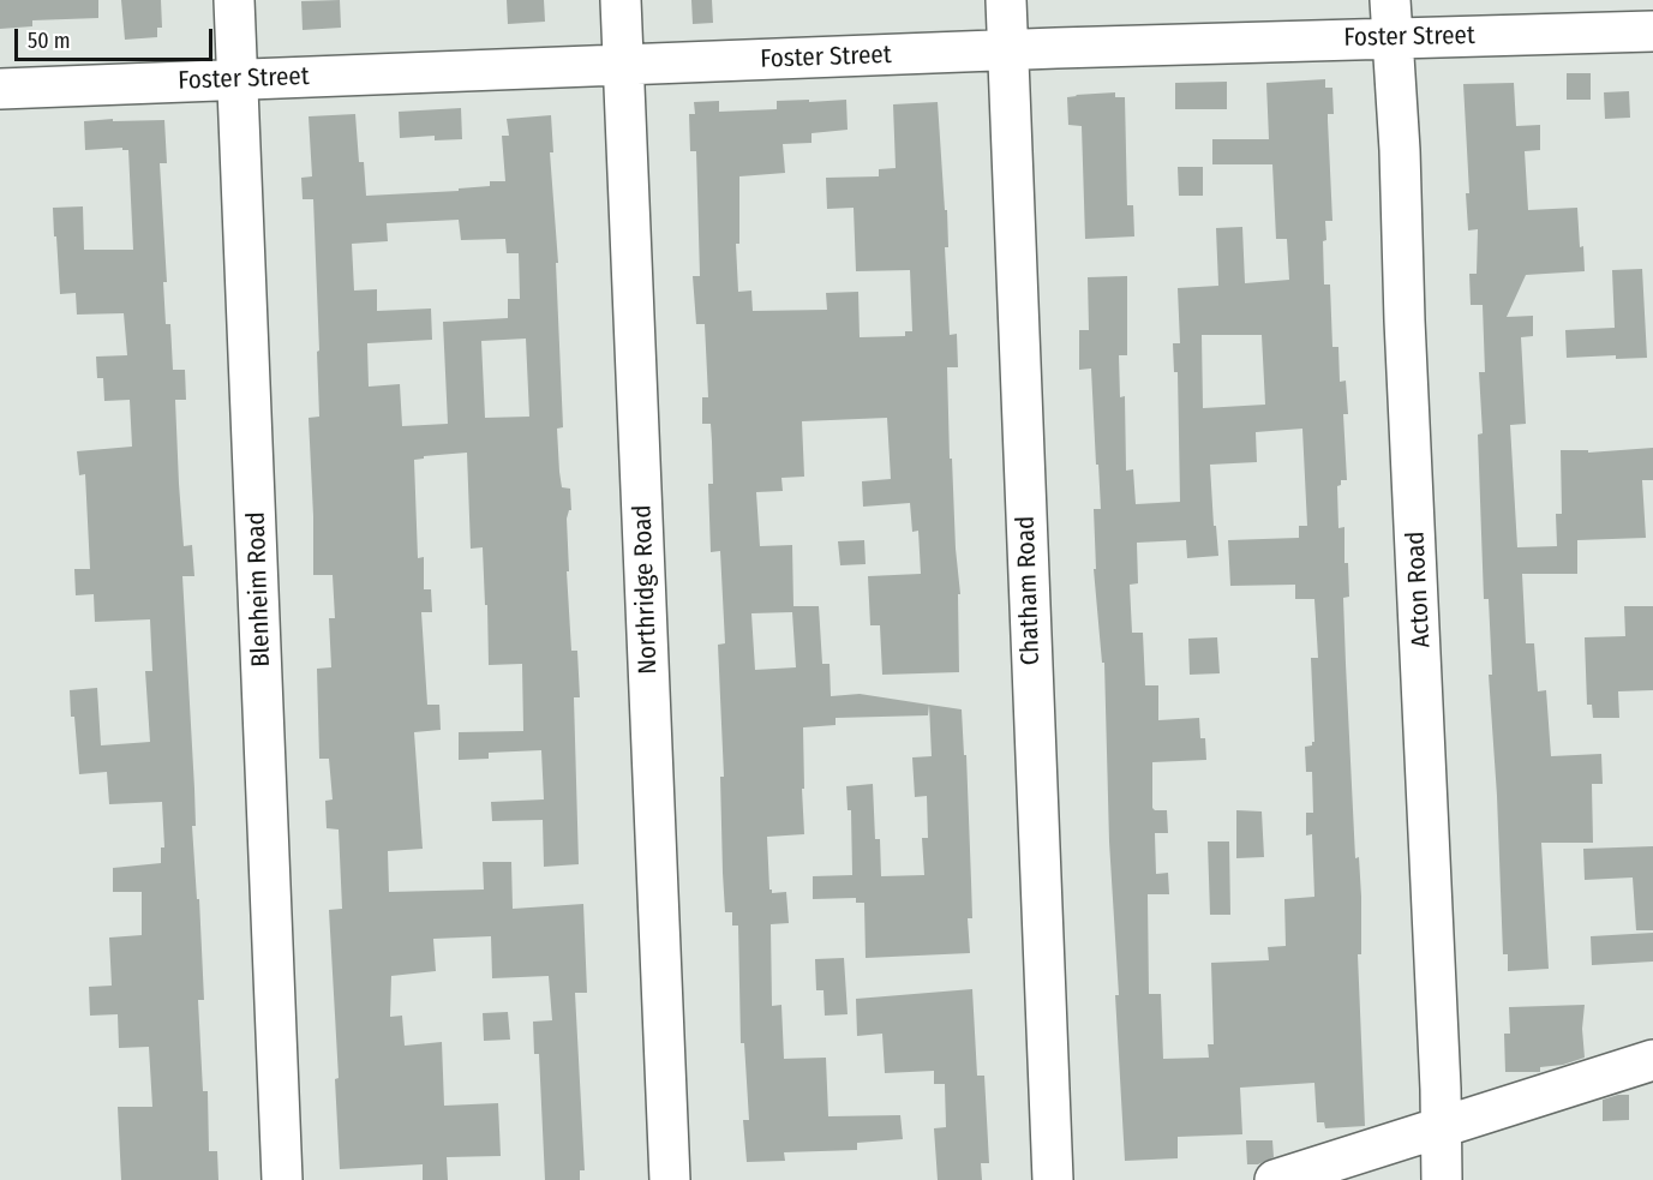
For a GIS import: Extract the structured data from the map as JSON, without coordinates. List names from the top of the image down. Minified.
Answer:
{"streets":{"street":["Foster Street","Blenheim Road","Northridge Road","Acton Road","Chatham Road"]},"crossings":[["Foster Street","Blenheim Road"],["Foster Street","Northridge Road"],["Foster Street","Acton Road"],["Foster Street","Chatham Road"]],"scale_bar":"50 m"}
